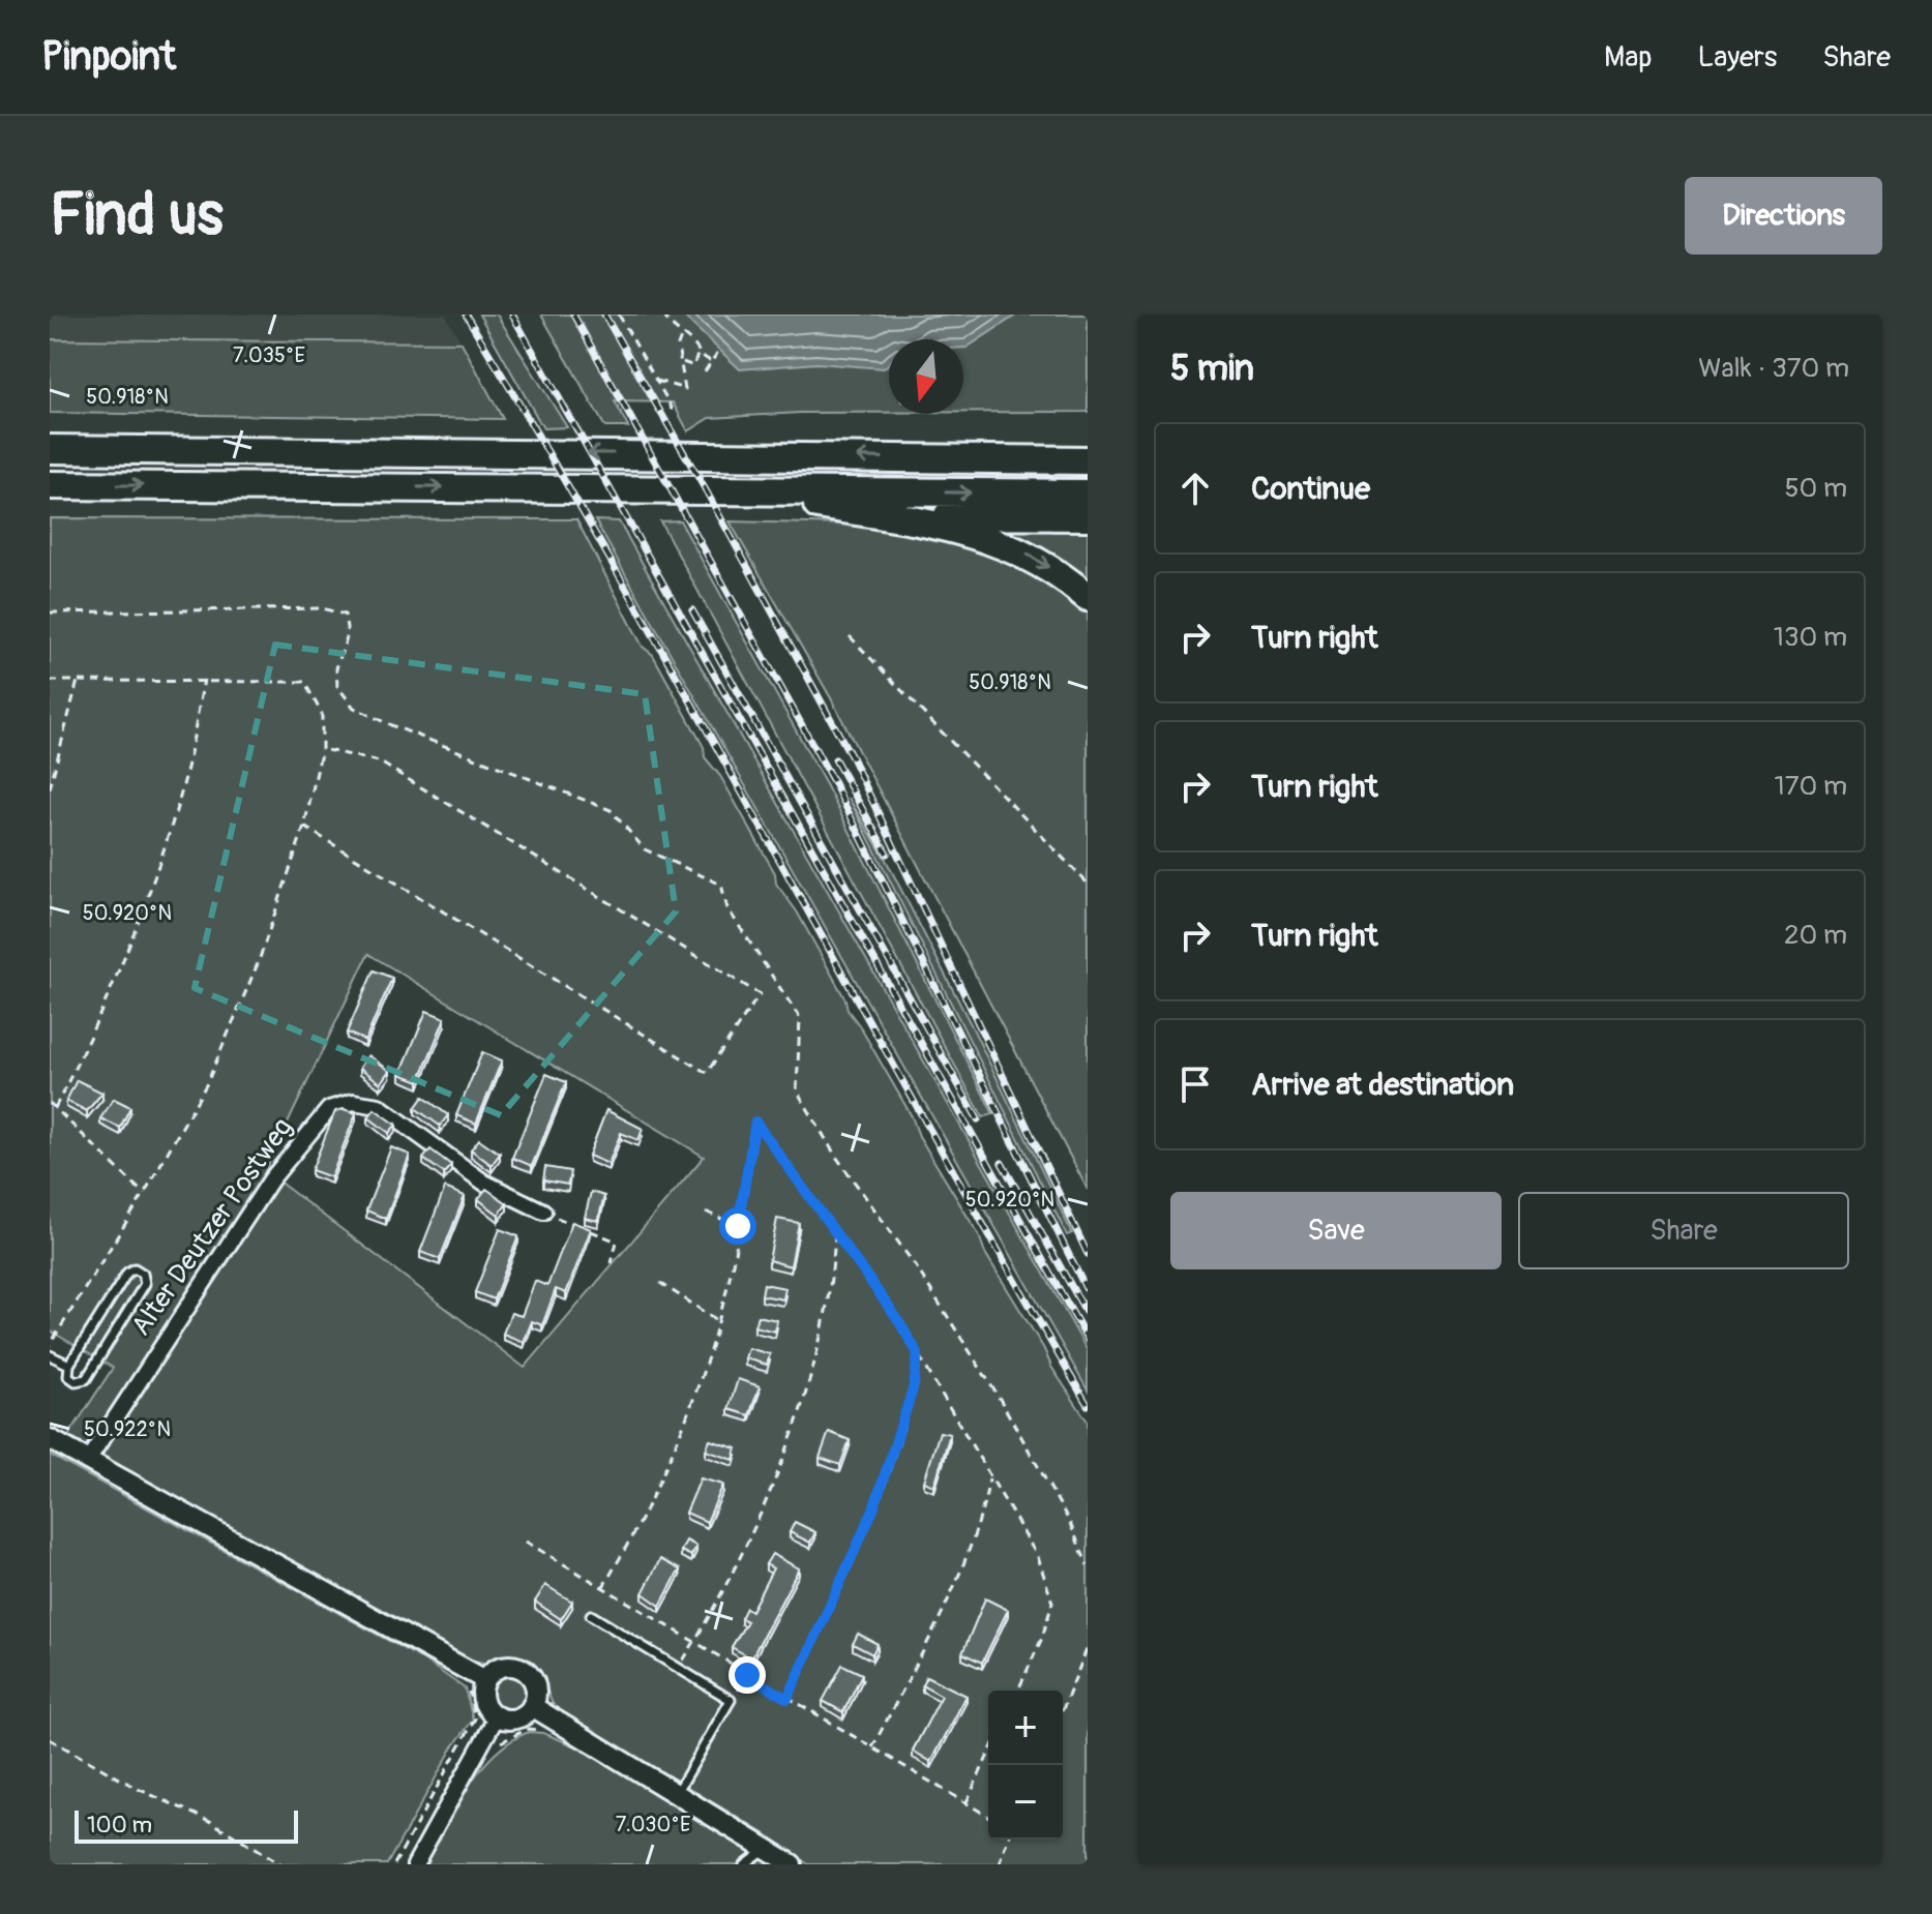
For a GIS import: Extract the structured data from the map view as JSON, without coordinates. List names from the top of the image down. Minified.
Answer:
{"streets":{"street":["Alter Deutzer Postweg"]},"scale_bar":"100 m","north":"bottom","page":{"header":"Pinpoint","nav":["Map","Layers","Share"],"buttons":["Directions",["Save","Share"]],"title":"Find us","heading":["5 min","Walk · 370 m"],"list":[["Continue","50 m"],["Turn right","130 m"],["Turn right","170 m"],["Turn right","20 m"],"Arrive at destination"],"map_buttons":["+","−"],"scale":"100 m"},"coordinates":["7.035°E","50.918°N","50.920°N","50.922°N","7.030°E"]}
